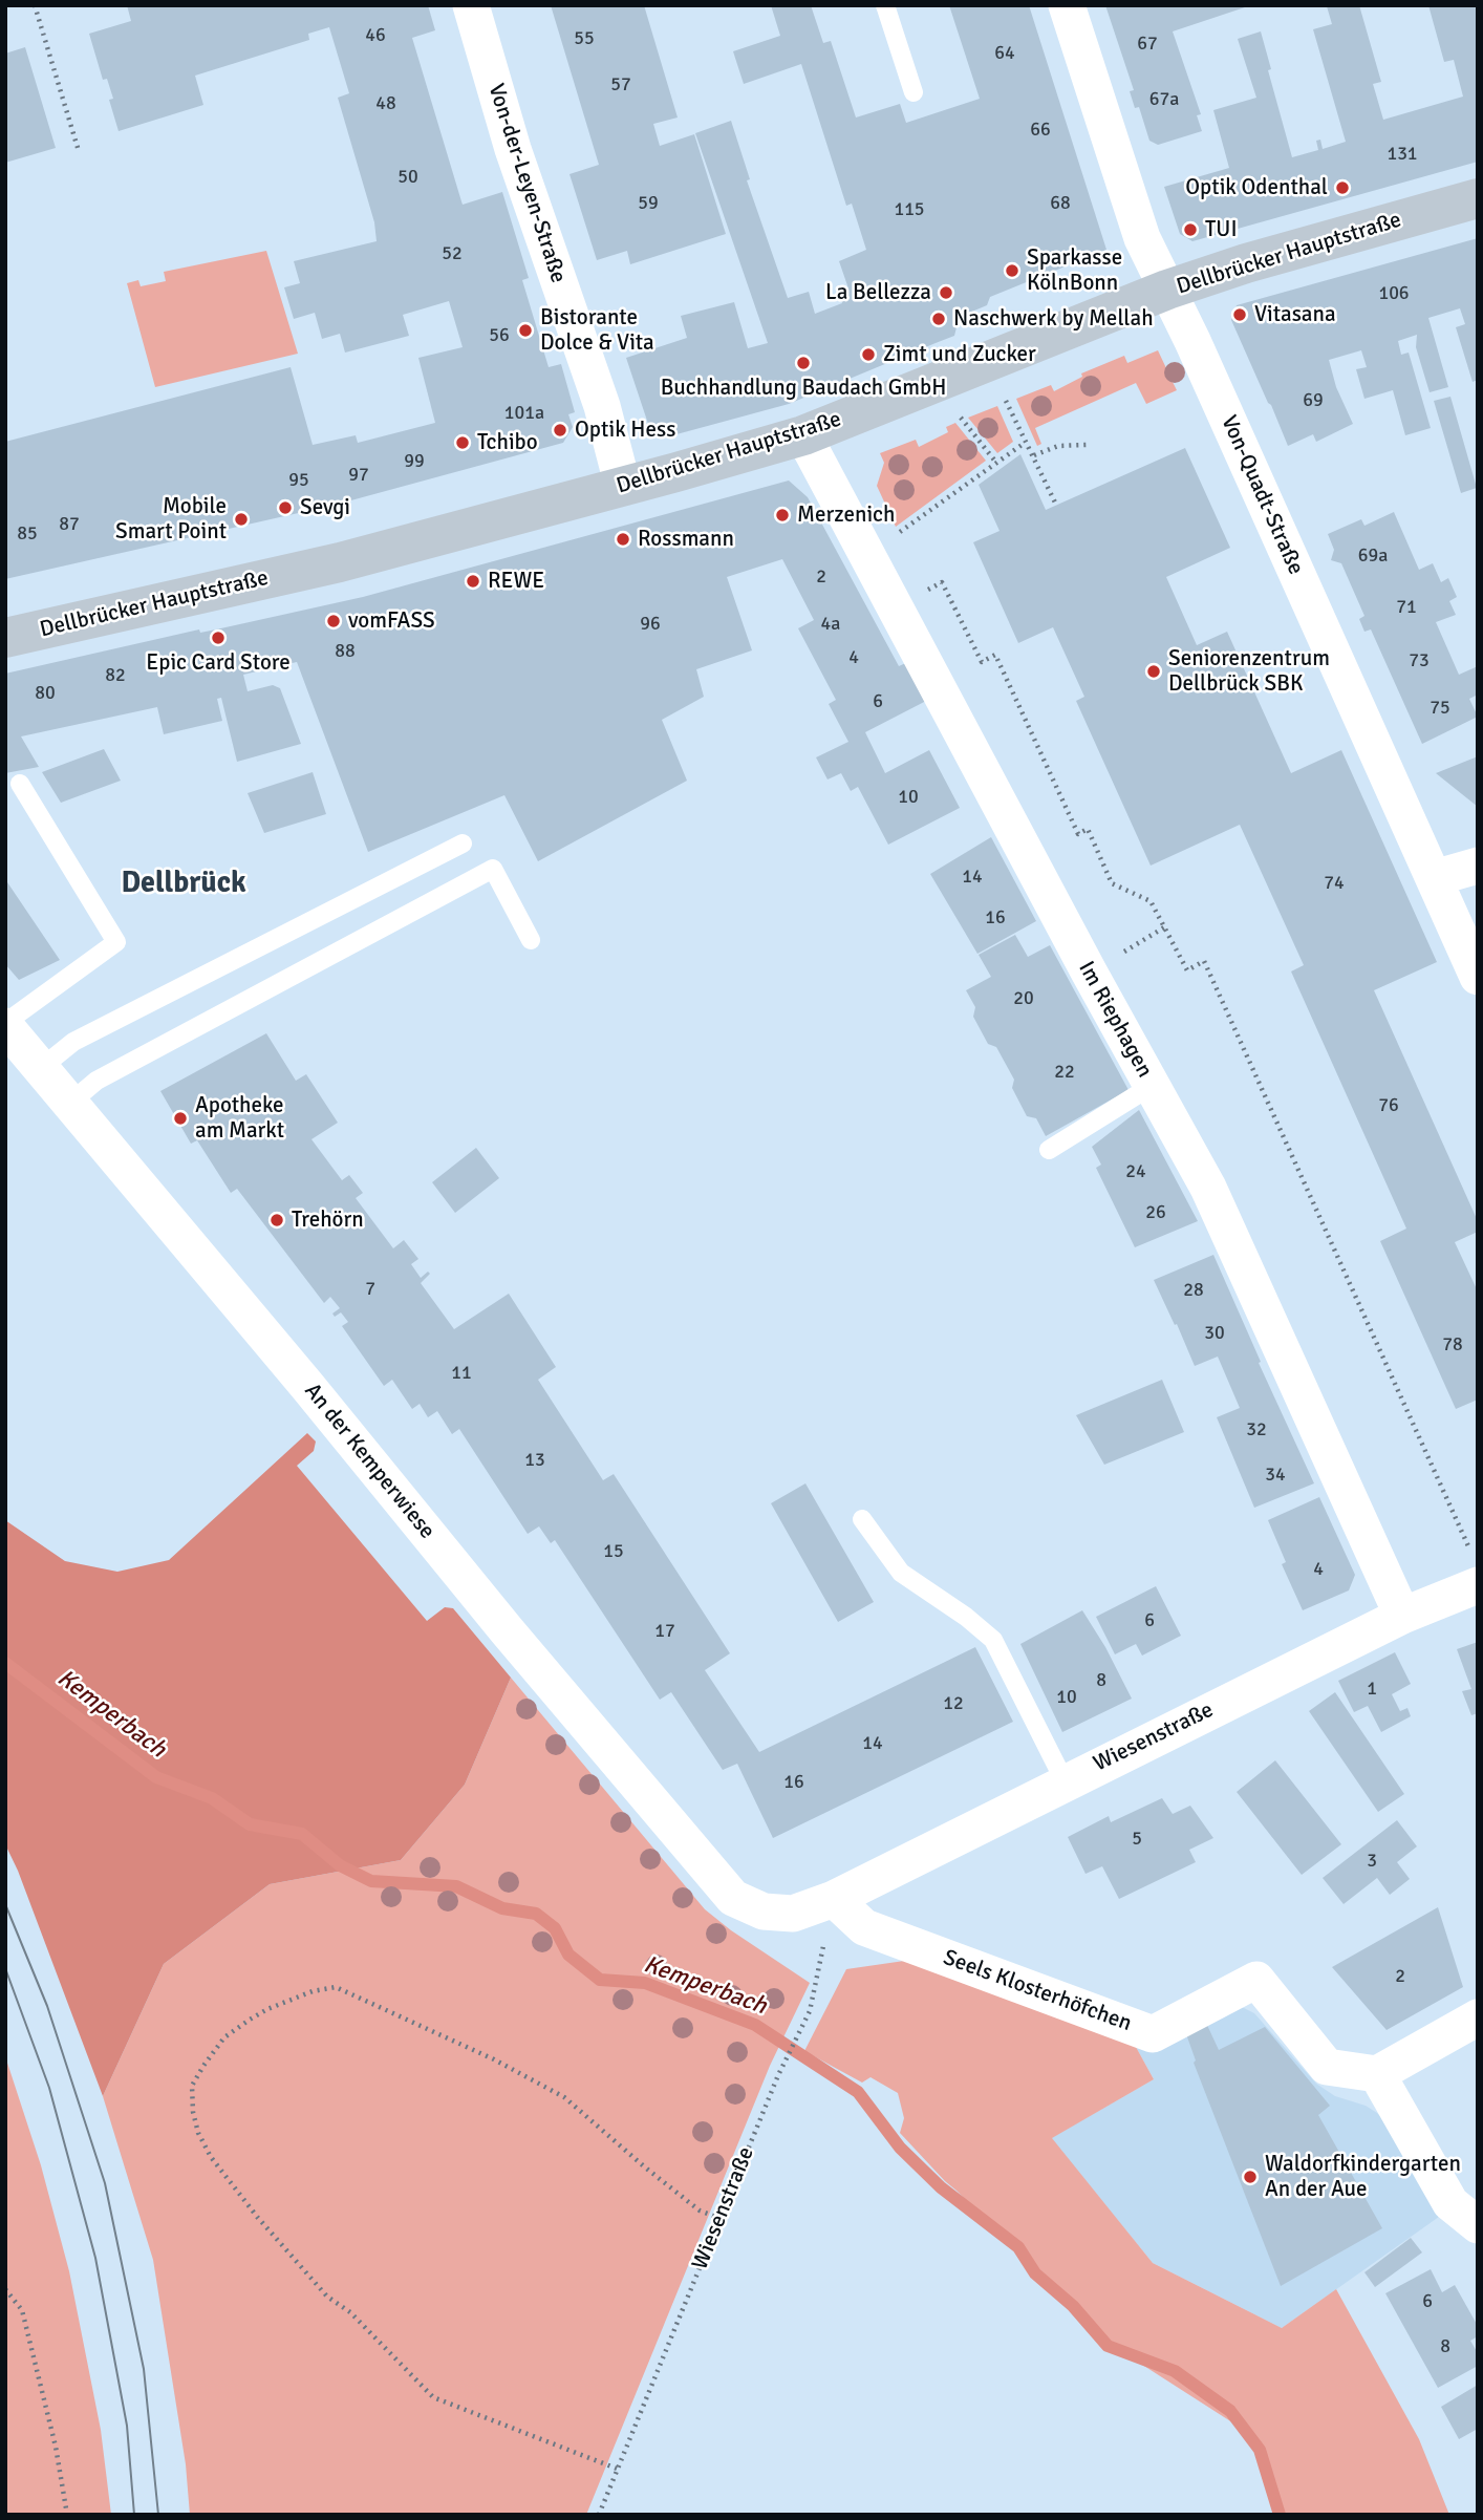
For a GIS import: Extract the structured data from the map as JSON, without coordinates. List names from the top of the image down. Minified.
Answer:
{"streets":{"street":["Von-der-Leyen-Straße","Dellbrücker Hauptstraße","Von-Quadt-Straße","Im Riephagen","An der Kemperwiese","Wiesenstraße","Seels Klosterhöfchen"]},"crossings":[["Von-der-Leyen-Straße","Dellbrücker Hauptstraße"],["Dellbrücker Hauptstraße","Von-Quadt-Straße"],["Dellbrücker Hauptstraße","Im Riephagen"],["Im Riephagen","Wiesenstraße"],["An der Kemperwiese","Wiesenstraße"],["Wiesenstraße","Seels Klosterhöfchen"]],"districts":["Dellbrück"],"water":["Kemperbach"],"places":["Optik Odenthal","TUI","Sparkasse KölnBonn","La Bellezza","Vitasana","Naschwerk by Mellah","Bistorante Dolce & Vita","Zimt und Zucker","Buchhandlung Baudach GmbH","Optik Hess","Tchibo","Sevgi","Merzenich","Mobile Smart Point","Rossmann","REWE","vomFASS","Epic Card Store","Seniorenzentrum Dellbrück SBK","Apotheke am Markt","Trehörn","Waldorfkindergarten An der Aue"],"house_numbers":["46","55","67","64","57","67a","48","66","131","50","59","68","115","52","106","56","69","101a","99","97","95","87","85","69a","2","71","96","4a","88","4","73","82","80","6","75","10","14","74","16","20","22","76","24","26","7","28","30","78","11","32","13","34","15","4","6","17","8","1","10","12","14","16","5","3","2","6","8"]}
